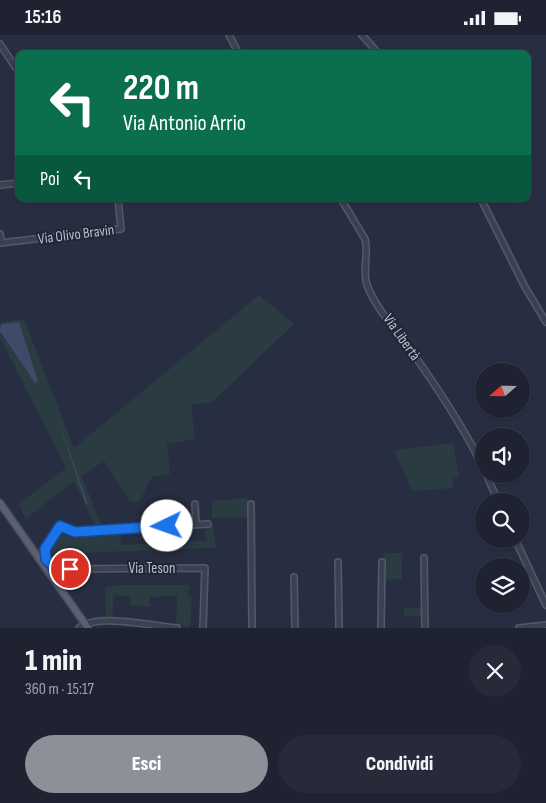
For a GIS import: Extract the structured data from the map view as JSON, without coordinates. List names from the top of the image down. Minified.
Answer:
{"streets":{"street":["Via Olivo Bravin","Via Libertà","Via Teson"]},"north":"left","page":{"status":"15:16","turn":["220 m","Via Antonio Arrio"],"then":"Poi","heading":["1 min","360 m · 15:17"],"buttons":["Esci","Condividi"]}}
